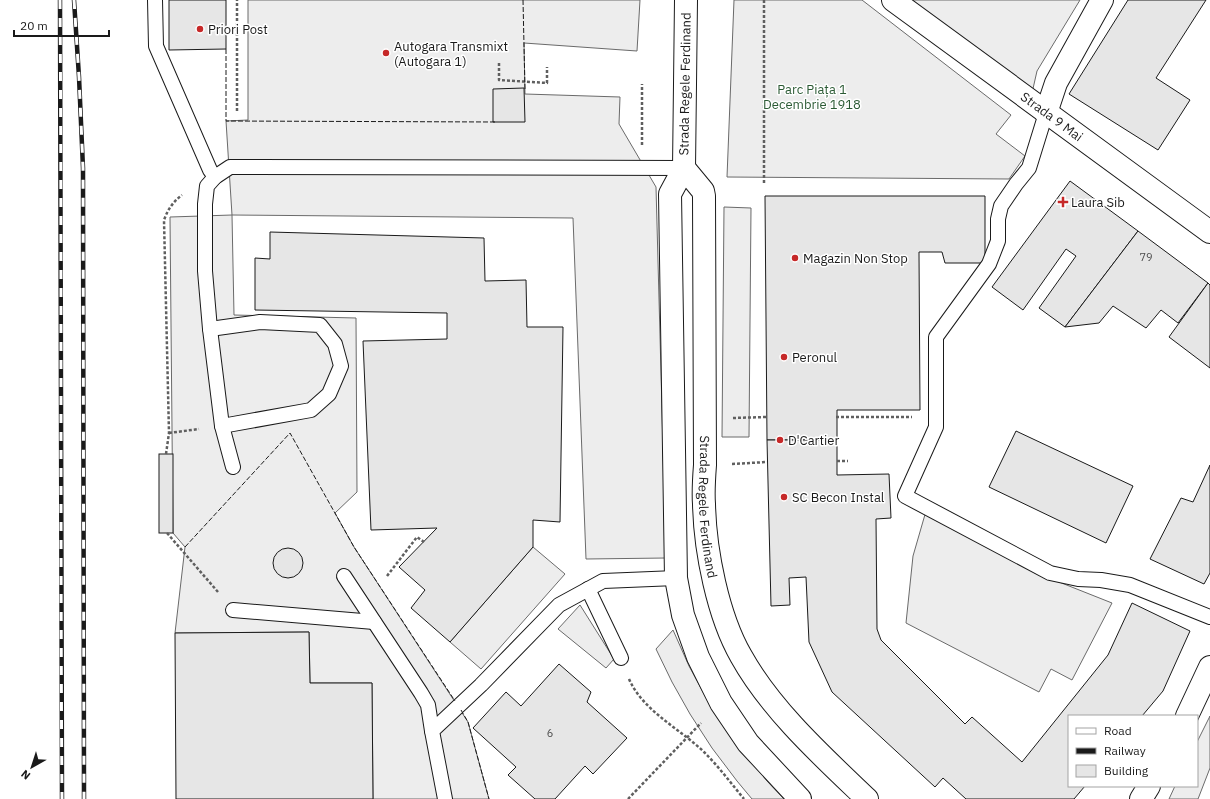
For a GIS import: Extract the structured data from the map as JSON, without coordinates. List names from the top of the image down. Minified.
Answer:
{"streets":{"street":["Strada Regele Ferdinand","Strada 9 Mai"]},"parks":["Parc Piața 1 Decembrie 1918"],"places":{"other":["Priori Post","Autogara Transmixt (Autogara 1)","Magazin Non Stop","Peronul","D'Cartier","SC Becon Instal"],"health":["Laura Sib"]},"house_numbers":["79","6"],"legend":["Road","Railway","Building"],"scale_bar":"20 m","north":"bottom left"}
